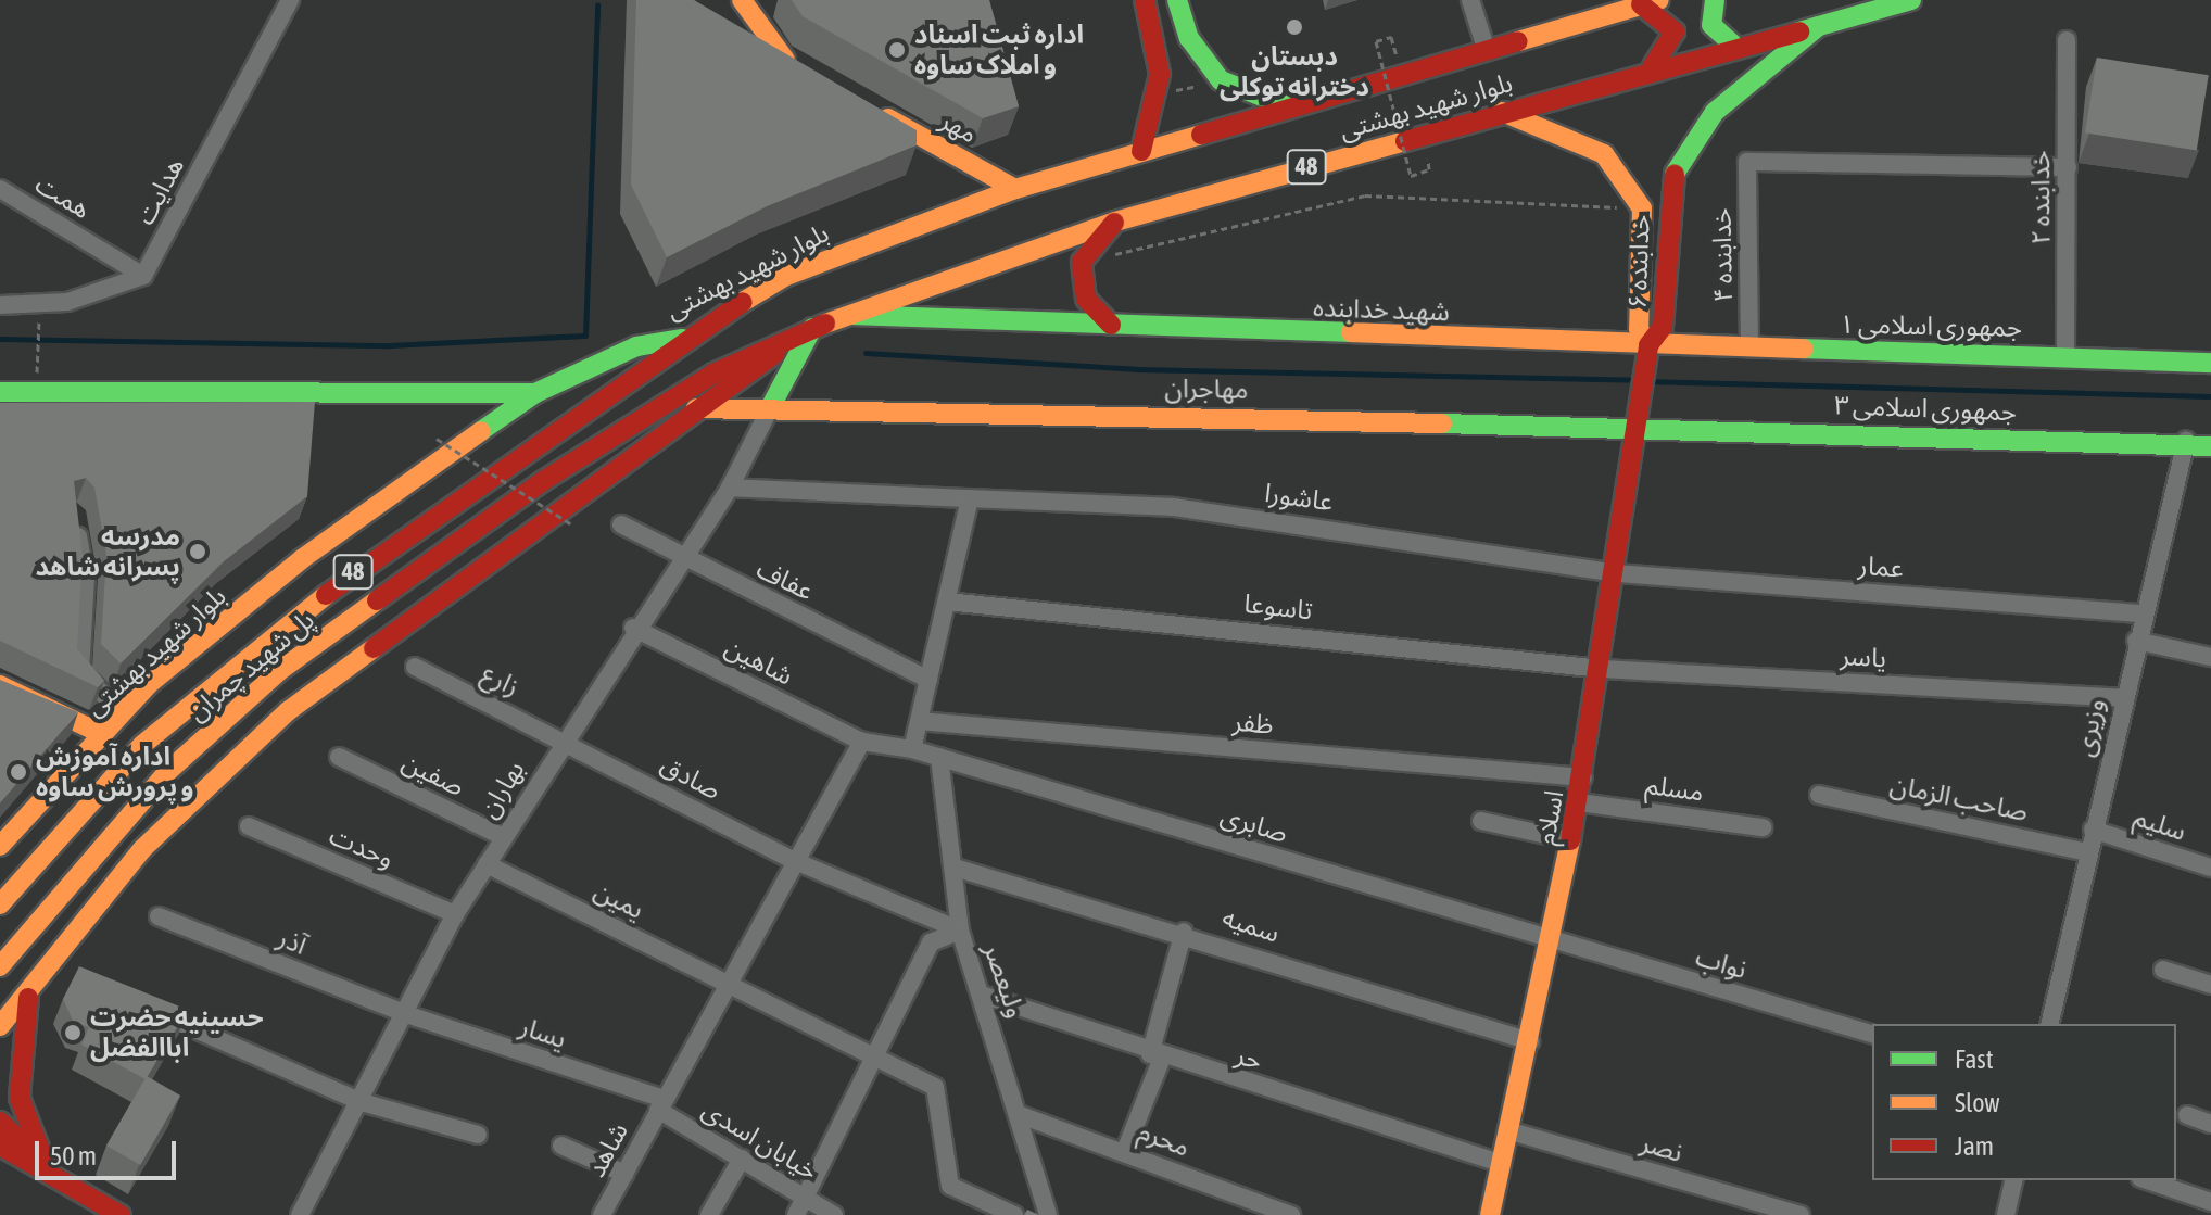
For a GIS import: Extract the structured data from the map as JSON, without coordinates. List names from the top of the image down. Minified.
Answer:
{"streets":{"main road":["بلوار شهید بهشتی","مهر","48","خدابنده ۶","شهید خدابنده","جمهوری اسلامی ۱","مهاجران","جمهوری اسلامی ۳","پل شهید چمران","اسلام"],"street":["هدایت","همت","خدابنده ۲","خدابنده ۴","عاشورا","عمار","عفاف","تاسوعا","یاسر","شاهین","زارع","ظفر","وزیری","صفین","صادق","مسلم","بهاران","صاحب الزمان","صابری","سلیم","وحدت","یمین","سمیه","آذر","نواب","ولیعصر","یسار","حر","محرم","خیابان اسدی","نصر","شاهد"]},"crossings":[["بلوار شهید بهشتی","مهر"],["بلوار شهید بهشتی","خدابنده ۶"],["بلوار شهید بهشتی","شهید خدابنده"],["بلوار شهید بهشتی","مهاجران"],["بلوار شهید بهشتی","پل شهید چمران"],["هدایت","همت"],["خدابنده ۲","خدابنده ۴"],["خدابنده ۲","جمهوری اسلامی ۱"],["خدابنده ۴","جمهوری اسلامی ۱"],["خدابنده ۶","شهید خدابنده"],["خدابنده ۶","جمهوری اسلامی ۱"],["خدابنده ۶","اسلام"],["شهید خدابنده","جمهوری اسلامی ۱"],["شهید خدابنده","اسلام"],["جمهوری اسلامی ۱","اسلام"],["مهاجران","جمهوری اسلامی ۳"],["مهاجران","بهاران"],["مهاجران","اسلام"],["جمهوری اسلامی ۳","وزیری"],["جمهوری اسلامی ۳","اسلام"],["عاشورا","عمار"],["عاشورا","بهاران"],["عاشورا","اسلام"],["عمار","وزیری"],["عمار","اسلام"],["عفاف","بهاران"],["تاسوعا","یاسر"],["تاسوعا","اسلام"],["یاسر","وزیری"],["یاسر","اسلام"],["شاهین","بهاران"],["شاهین","صابری"],["شاهین","شاهد"],["زارع","صادق"],["زارع","بهاران"],["ظفر","اسلام"],["وزیری","صاحب الزمان"],["وزیری","سلیم"],["صفین","بهاران"],["صادق","بهاران"],["صادق","ولیعصر"],["صادق","شاهد"],["مسلم","اسلام"],["بهاران","وحدت"],["بهاران","یمین"],["بهاران","آذر"],["بهاران","یسار"],["اسلام","صابری"],["اسلام","سمیه"],["اسلام","نواب"],["اسلام","حر"],["اسلام","نصر"],["صابری","نواب"],["صابری","ولیعصر"],["یمین","شاهد"],["سمیه","ولیعصر"],["آذر","یسار"],["ولیعصر","حر"],["ولیعصر","محرم"],["یسار","خیابان اسدی"],["یسار","شاهد"],["خیابان اسدی","شاهد"]],"places":["دبستان دخترانه توکلی","اداره ثبت اسناد و املاک ساوه","مدرسه پسرانه شاهد","اداره آموزش و پرورش ساوه","حسینیه حضرت اباالفضل"],"legend":["Fast","Slow","Jam"],"scale_bar":"50 m"}
